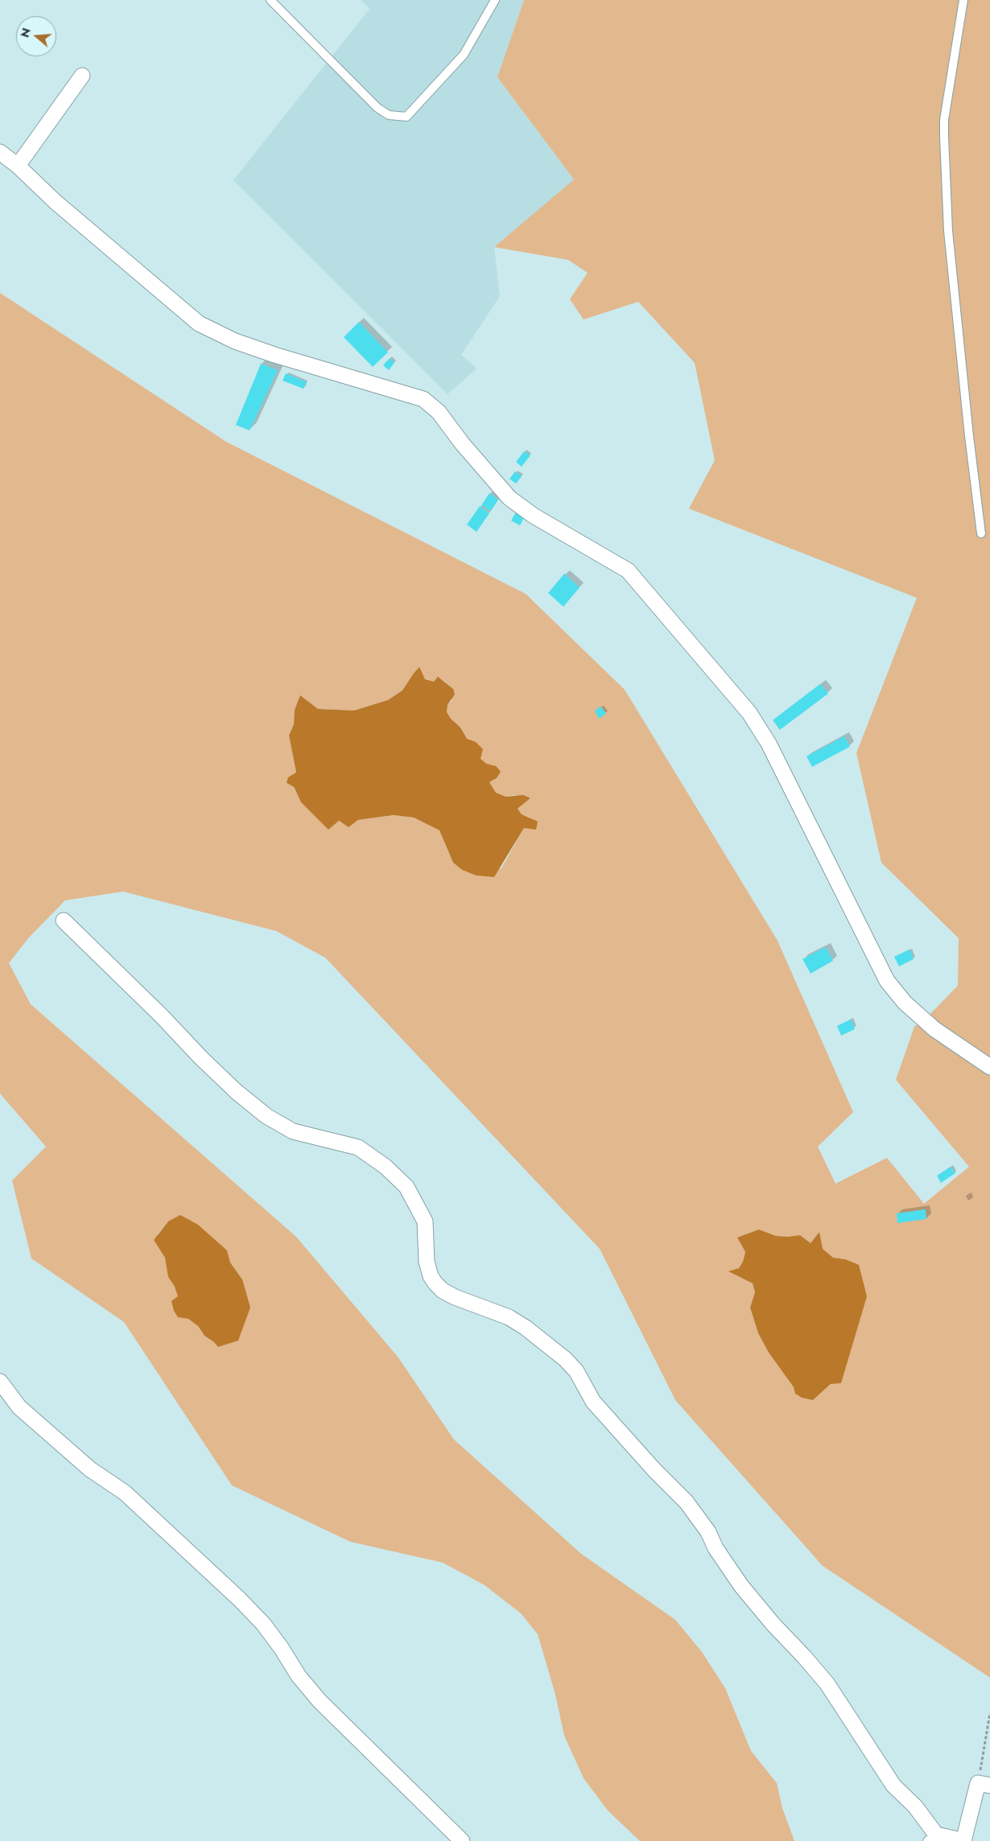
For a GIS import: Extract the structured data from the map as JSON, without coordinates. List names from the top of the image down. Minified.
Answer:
{"north":"left"}
